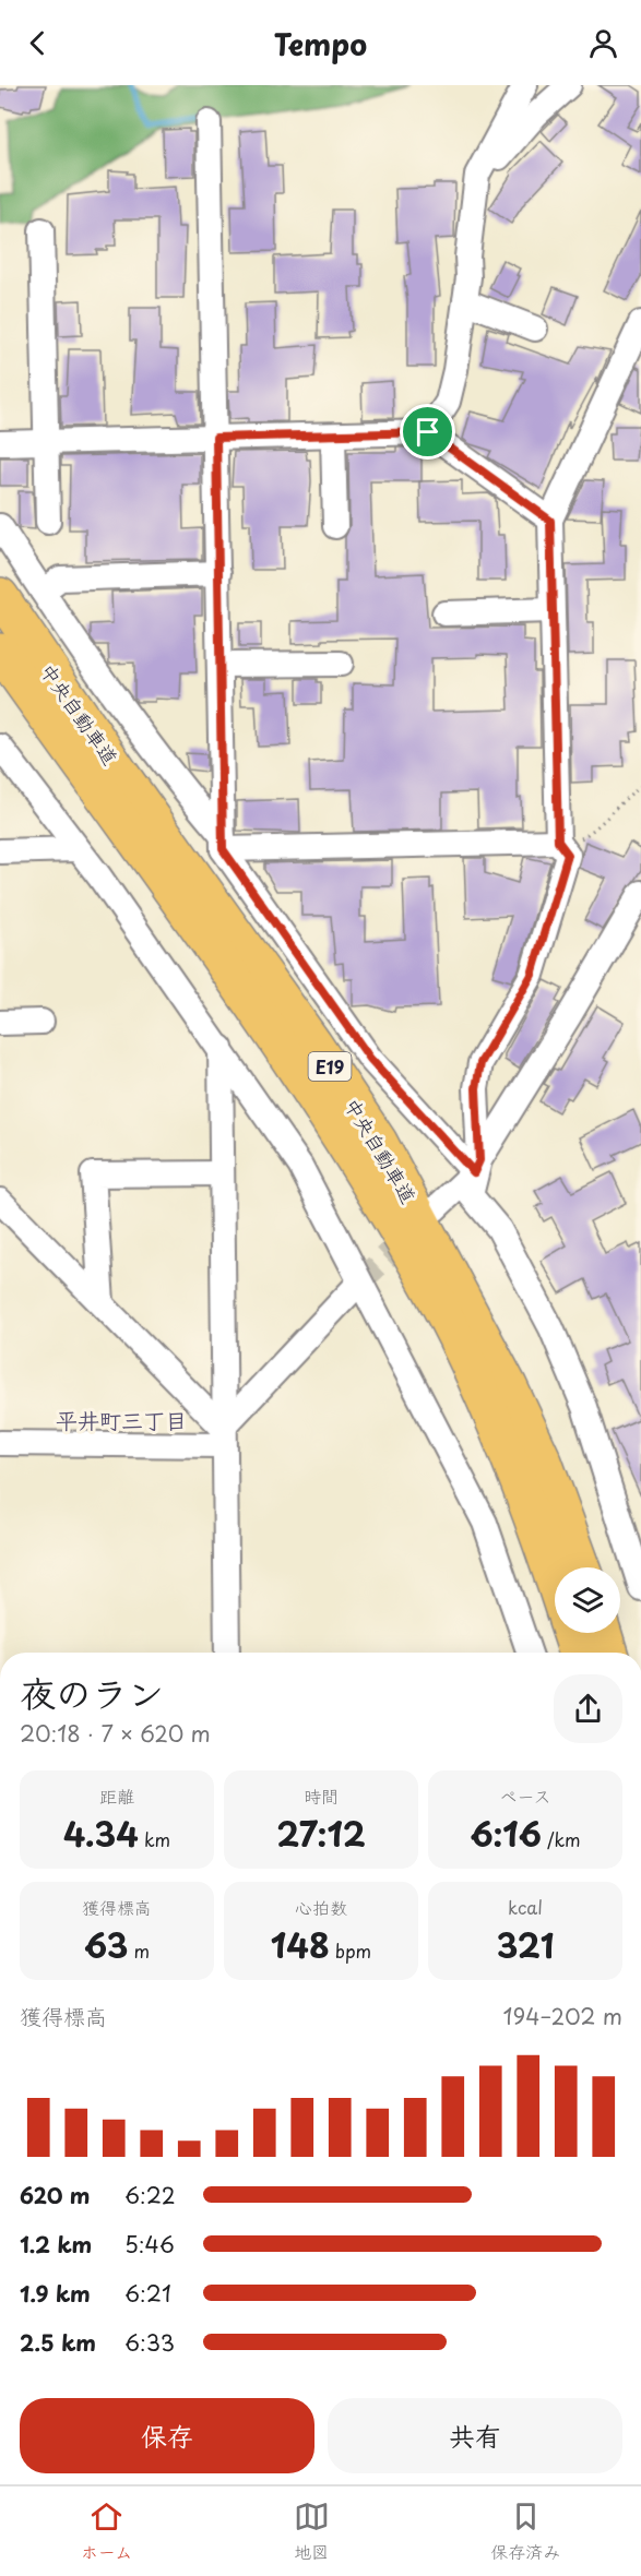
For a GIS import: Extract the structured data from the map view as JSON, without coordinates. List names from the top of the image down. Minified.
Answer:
{"streets":{"highway":["中央自動車道","E19"]},"districts":["平井町三丁目"],"page":{"header":"Tempo","heading":["夜のラン","20:18 · 7 × 620 m"],"stats":[["距離","4.34 km"],["時間","27:12"],["ペース","6:16 /km"],["獲得標高","63 m"],["心拍数","148 bpm"],["kcal","321"]],"chart":["獲得標高","194–202 m"],"list":[{"name":"620 m","note":"6:22"},{"name":"1.2 km","note":"5:46"},{"name":"1.9 km","note":"6:21"},{"name":"2.5 km","note":"6:33"}],"buttons":["保存","共有"],"tabs":["ホーム","地図","保存済み"]}}
